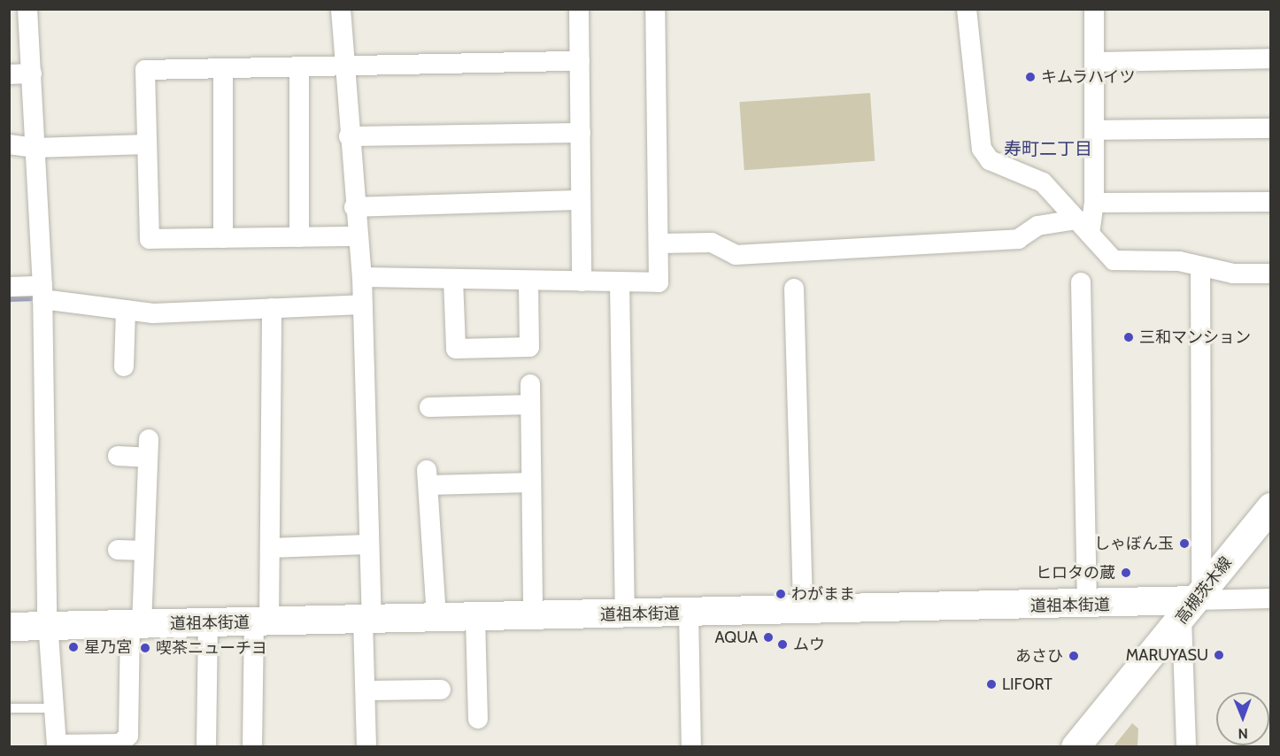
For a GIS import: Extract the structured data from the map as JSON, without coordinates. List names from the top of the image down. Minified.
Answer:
{"streets":{"street":["高槻茨木線","道祖本街道"]},"crossings":[["高槻茨木線","道祖本街道"]],"districts":["寿町二丁目"],"places":["キムラハイツ","三和マンション","しゃぼん玉","ヒロタの蔵","わがまま","AQUA","ムウ","星乃宮","喫茶ニューチヨ","MARUYASU","あさひ","LIFORT"],"north":"bottom"}
